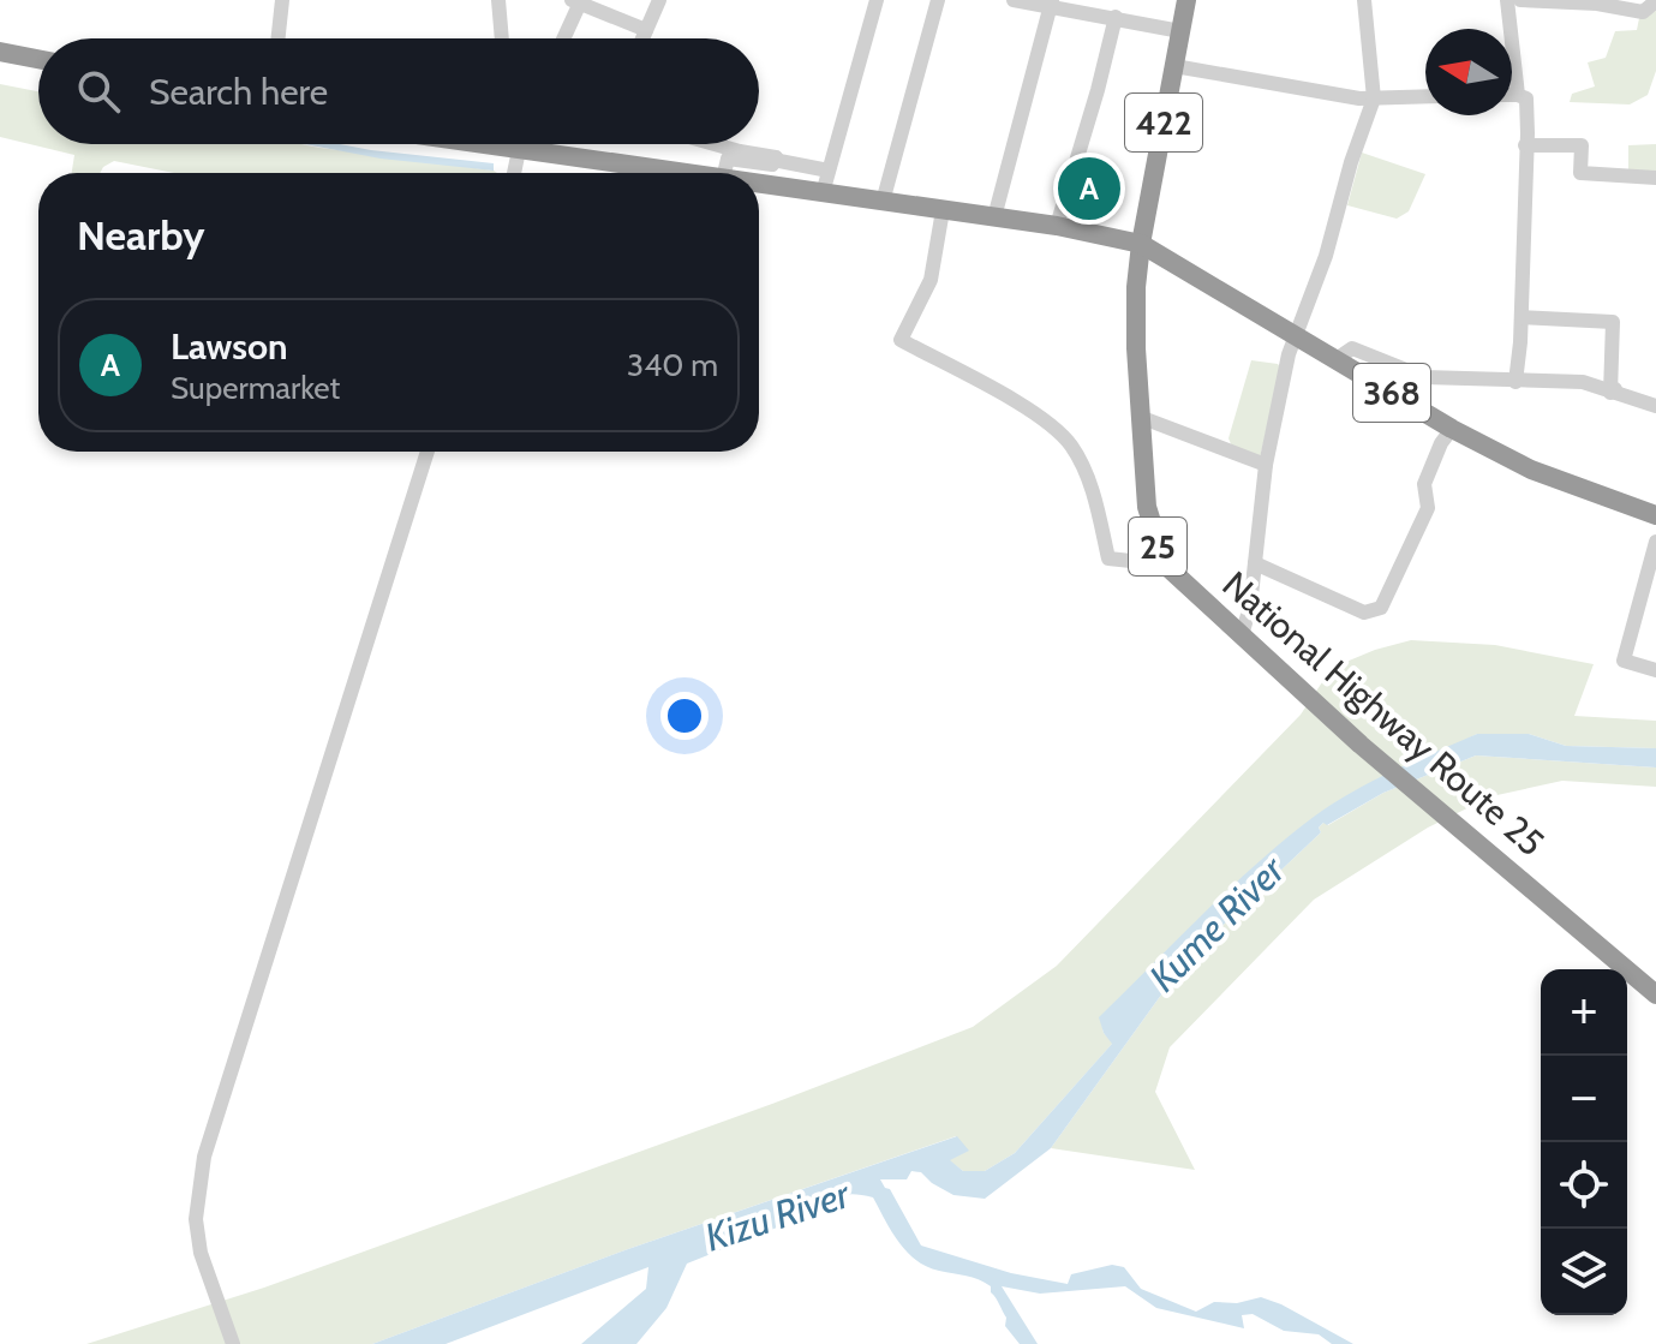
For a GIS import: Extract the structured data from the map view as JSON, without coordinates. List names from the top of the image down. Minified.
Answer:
{"streets":{"highway":["422","368","25","National Highway Route 25"]},"crossings":[["422","368"],["422","National Highway Route 25"],["368","National Highway Route 25"]],"water":["Kume River","Kizu River"],"north":"left","page":{"search":"Search here","pins":"A","heading":"Nearby","list":[{"mark":"A","name":"Lawson","note":"Supermarket","value":"340 m"}],"map_buttons":["+","−"]}}
